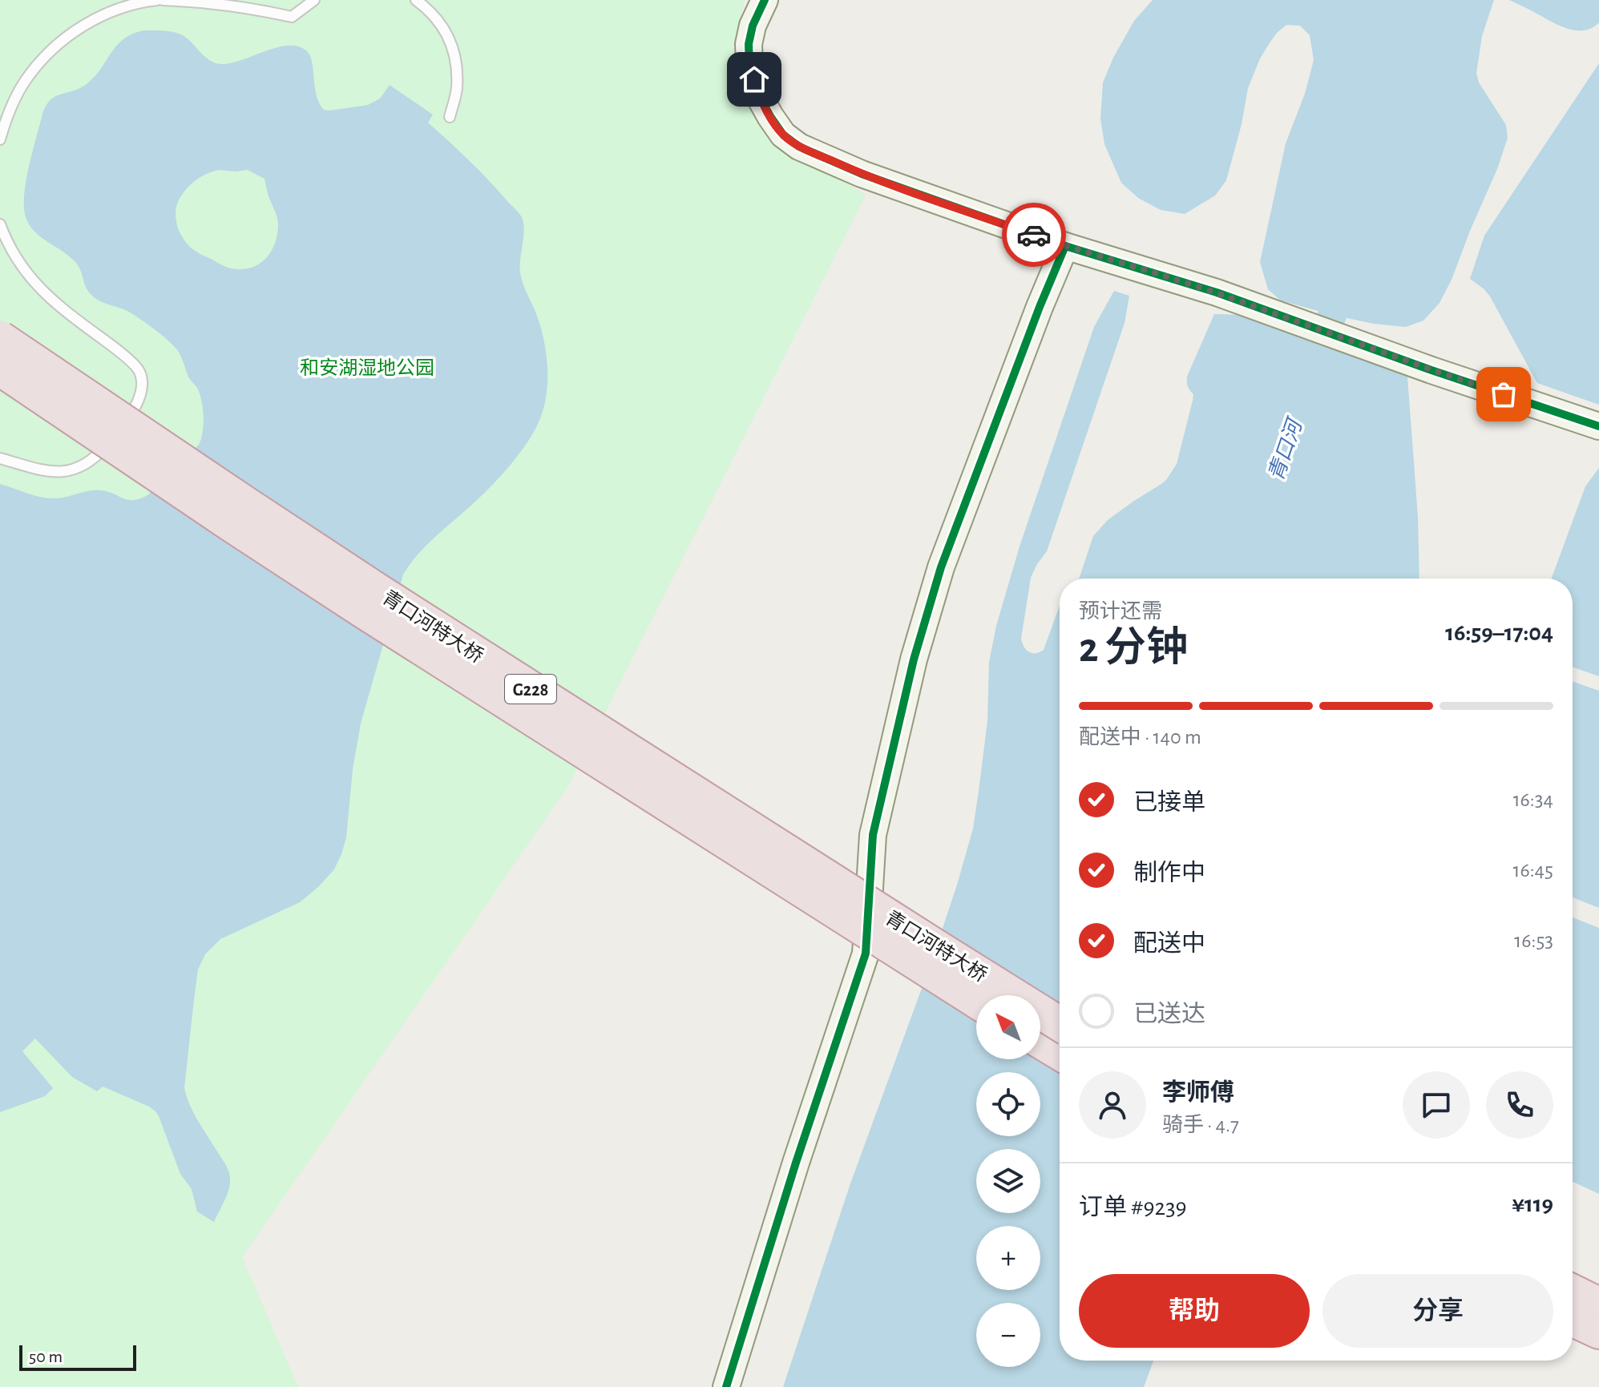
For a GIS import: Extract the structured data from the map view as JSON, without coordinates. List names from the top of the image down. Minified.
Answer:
{"streets":{"highway":["青口河特大桥","G228"]},"water":["青口河"],"parks":["和安湖湿地公园"],"scale_bar":"50 m","north":"top left","page":{"heading":["2 分钟","预计还需","16:59–17:04"],"panel":["李师傅","骑手 · 4.7","订单 #9239","¥119"],"bar":"配送中 · 140 m","list":[["已接单","16:34"],["制作中","16:45"],["配送中","16:53"],"已送达"],"map_buttons":["+","−"],"buttons":["帮助","分享"],"scale":"50 m"}}
